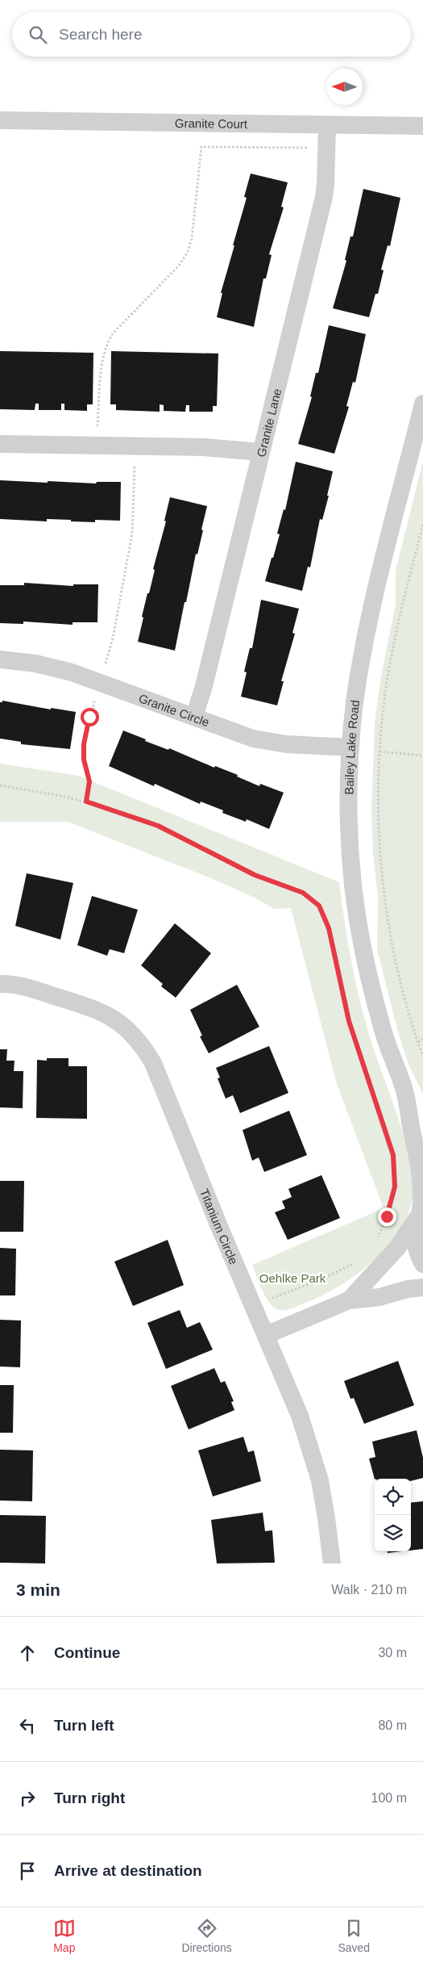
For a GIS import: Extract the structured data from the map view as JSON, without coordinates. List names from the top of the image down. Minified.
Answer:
{"streets":{"street":["Granite Court","Granite Lane","Granite Circle","Bailey Lake Road","Titanium Circle"]},"crossings":[["Granite Court","Granite Lane"],["Granite Lane","Granite Circle"],["Granite Circle","Bailey Lake Road"]],"parks":["Oehlke Park"],"north":"left","page":{"search":"Search here","heading":["3 min","Walk · 210 m"],"list":[["Continue","30 m"],["Turn left","80 m"],["Turn right","100 m"],"Arrive at destination"],"nav":["Map","Directions","Saved"]}}
